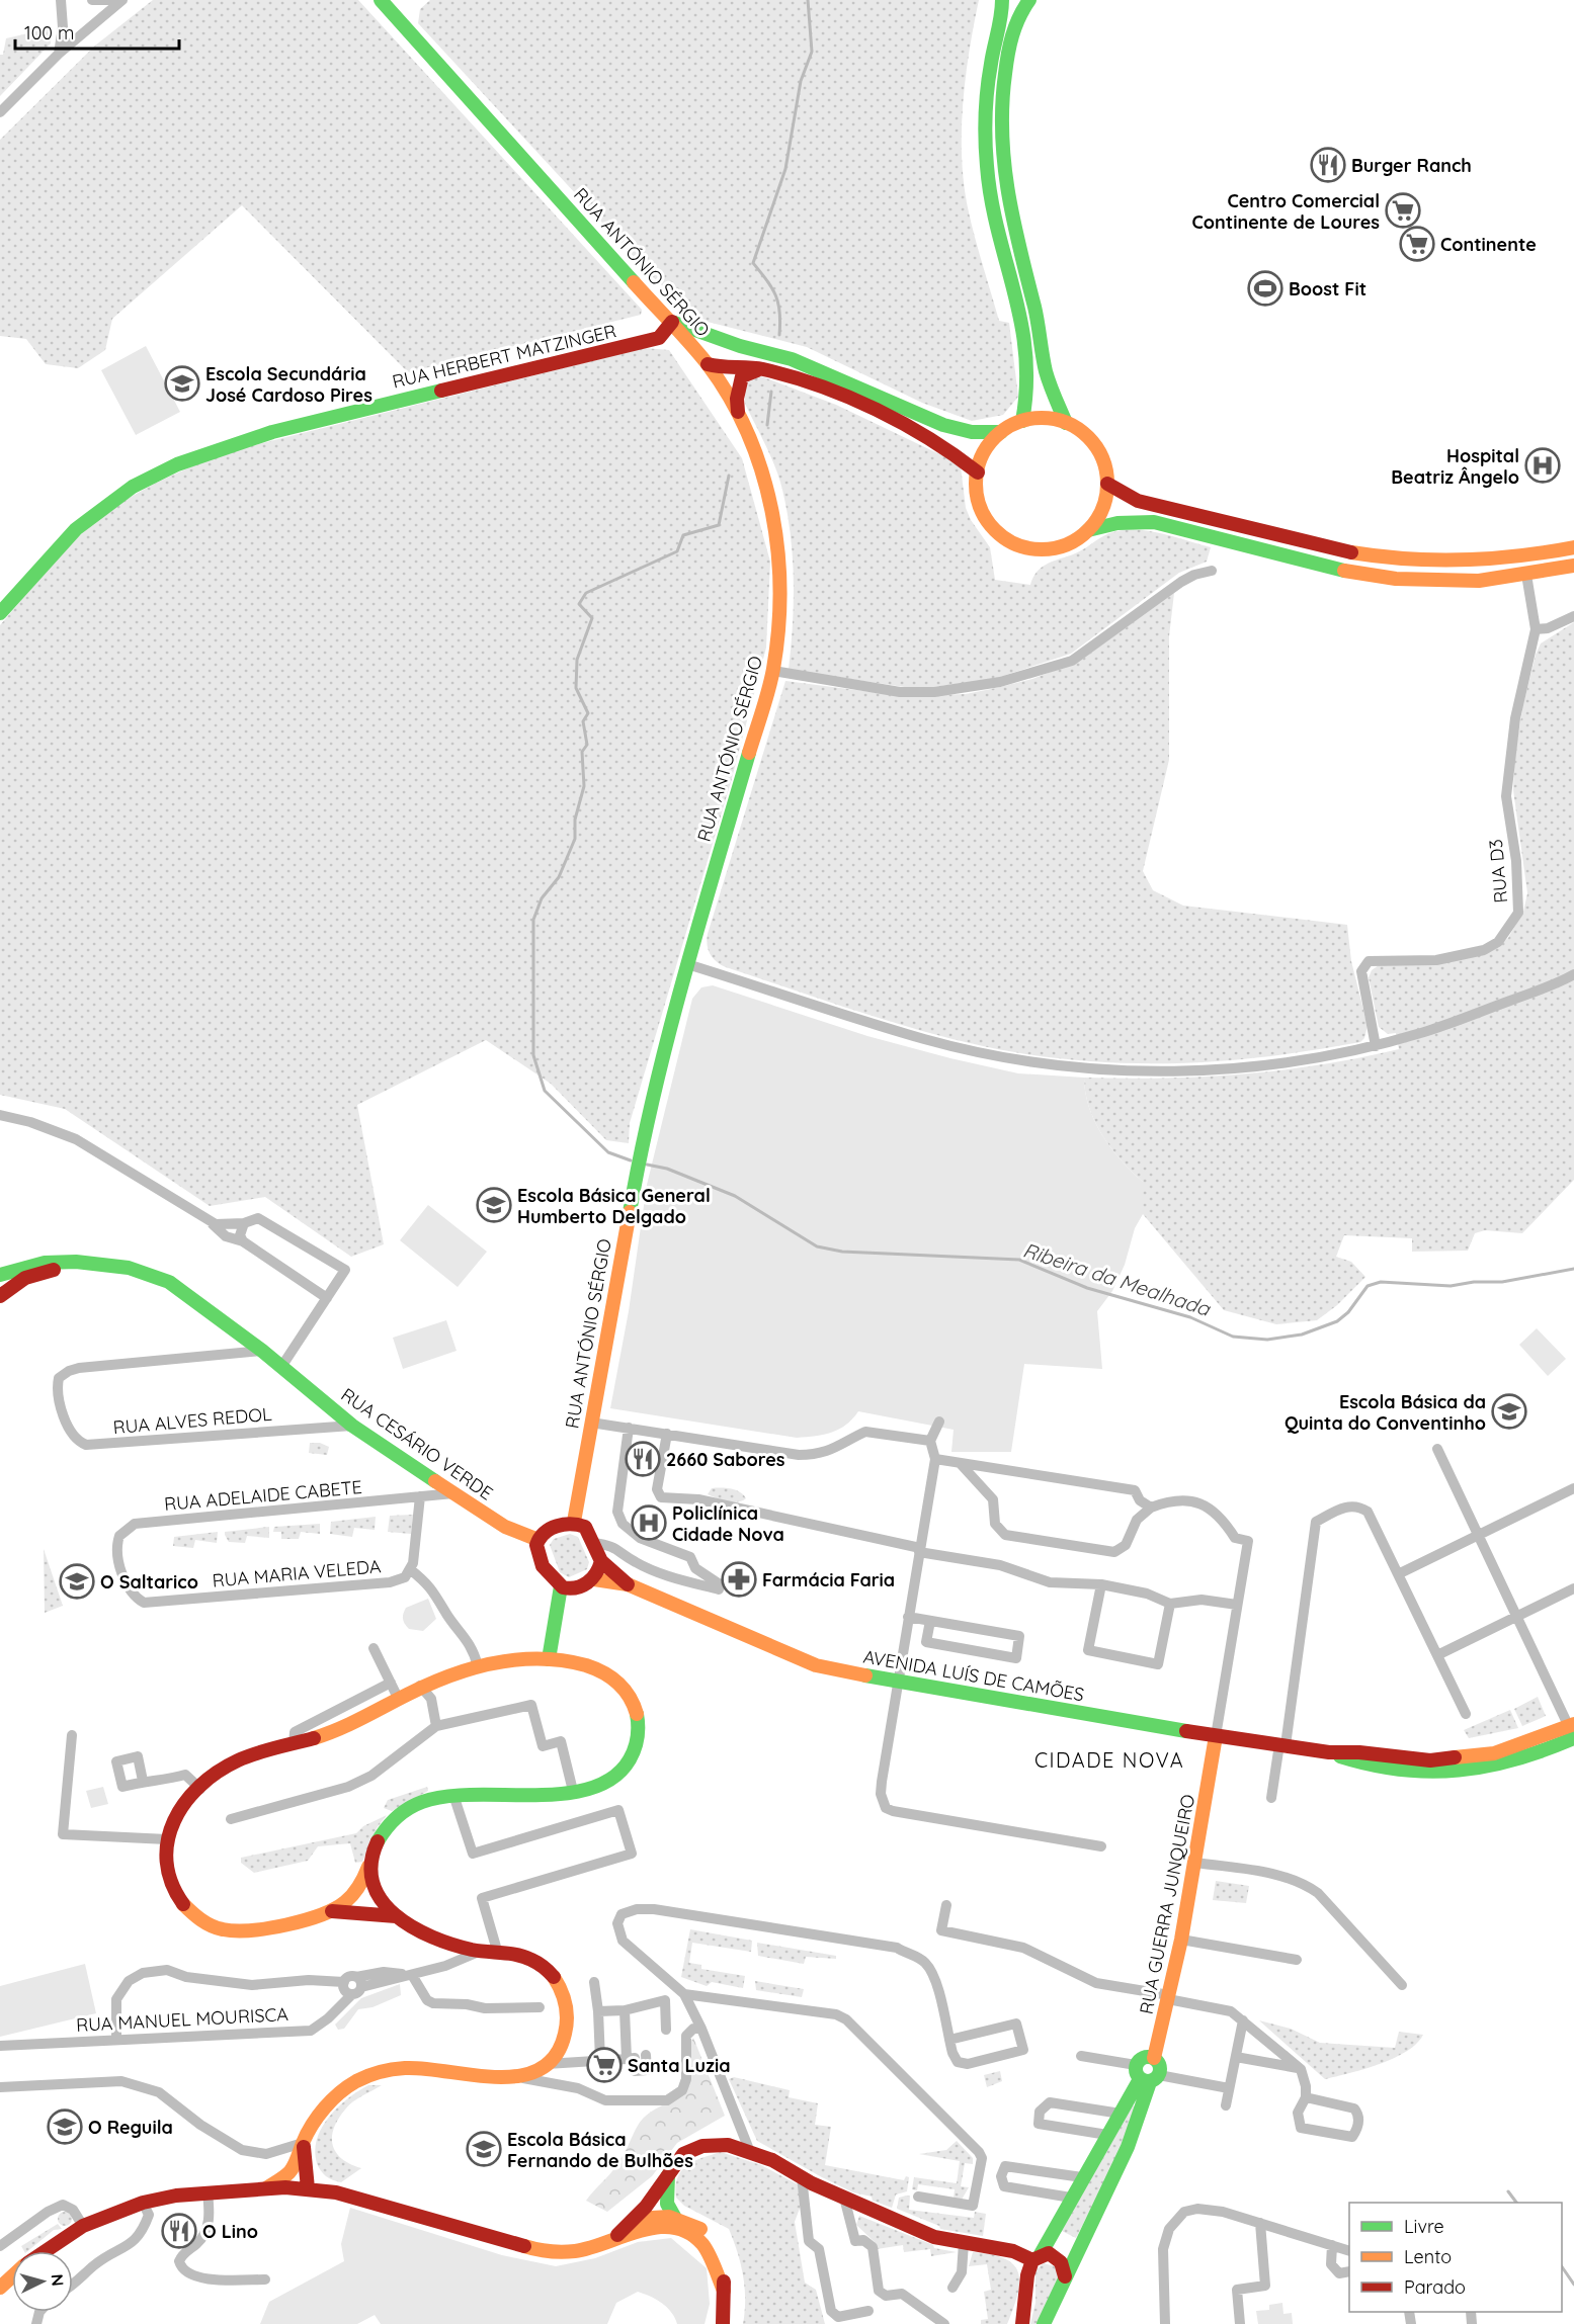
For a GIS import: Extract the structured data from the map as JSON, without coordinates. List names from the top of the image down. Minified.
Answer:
{"streets":{"street":["RUA ANTÓNIO SÉRGIO","RUA HERBERT MATZINGER","RUA D3","RUA ALVES REDOL","RUA CESÁRIO VERDE","RUA ADELAIDE CABETE","RUA MARIA VELEDA","AVENIDA LUÍS DE CAMÕES","RUA GUERRA JUNQUEIRO","RUA MANUEL MOURISCA"]},"crossings":[["RUA ANTÓNIO SÉRGIO","RUA HERBERT MATZINGER"],["RUA ANTÓNIO SÉRGIO","RUA CESÁRIO VERDE"],["RUA ALVES REDOL","RUA CESÁRIO VERDE"],["RUA CESÁRIO VERDE","RUA ADELAIDE CABETE"],["RUA ADELAIDE CABETE","RUA MARIA VELEDA"],["AVENIDA LUÍS DE CAMÕES","RUA GUERRA JUNQUEIRO"]],"districts":["CIDADE NOVA"],"water":["Ribeira da Mealhada"],"places":{"restaurant":["Burger Ranch","2660 Sabores","O Lino"],"supermarket":["Centro Comercial Continente de Loures","Continente","Santa Luzia"],"sports":["Boost Fit"],"school or university":["Escola Secundária José Cardoso Pires","Escola Básica General Humberto Delgado","Escola Básica da Quinta do Conventinho","O Saltarico","O Reguila","Escola Básica Fernando de Bulhões"],"hospital":["Hospital Beatriz Ângelo","Policlínica Cidade Nova"],"pharmacy":["Farmácia Faria"]},"legend":["Livre","Lento","Parado"],"scale_bar":"100 m","north":"right"}
